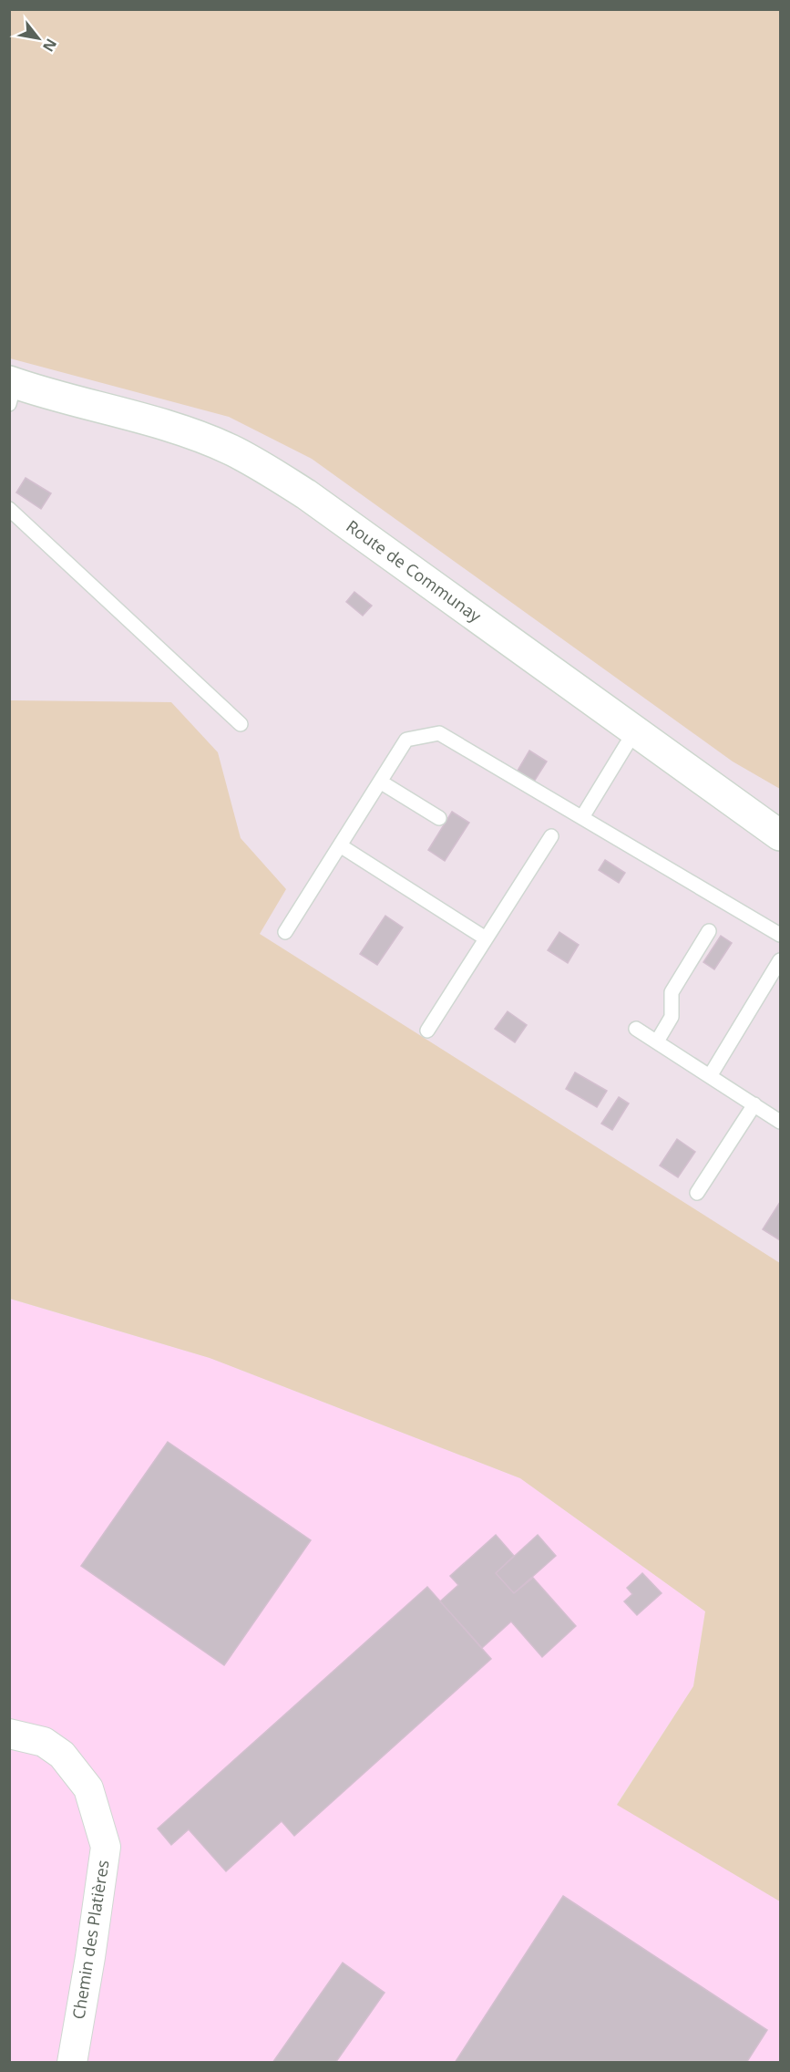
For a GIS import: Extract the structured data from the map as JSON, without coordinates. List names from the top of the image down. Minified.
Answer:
{"streets":{"street":["Route de Communay","Chemin des Platières"]},"north":"bottom right"}
